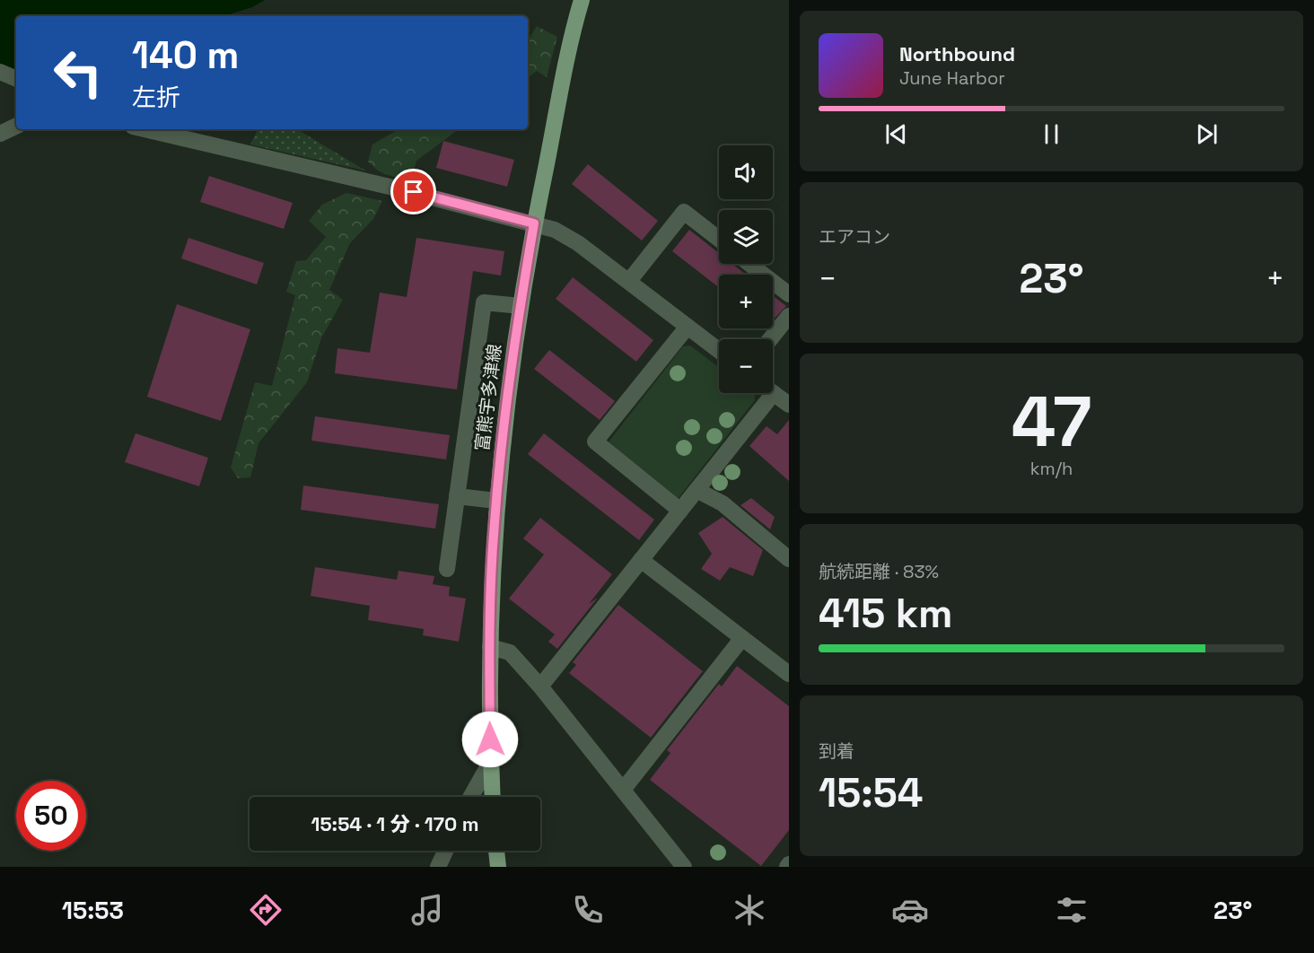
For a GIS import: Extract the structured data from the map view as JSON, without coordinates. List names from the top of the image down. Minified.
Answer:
{"streets":{"main road":["富熊宇多津線"]},"page":{"turn":["140 m","左折"],"song":["Northbound","June Harbor"],"map_buttons":["+","−"],"tile":["エアコン",["47","km/h"],["航続距離 · 83%","415 km"],["到着","15:54"]],"heat":["−","23°","+"],"limit":"50","trip":"15:54 · 1 分 · 170 m","tabs":["15:53","23°"]}}
